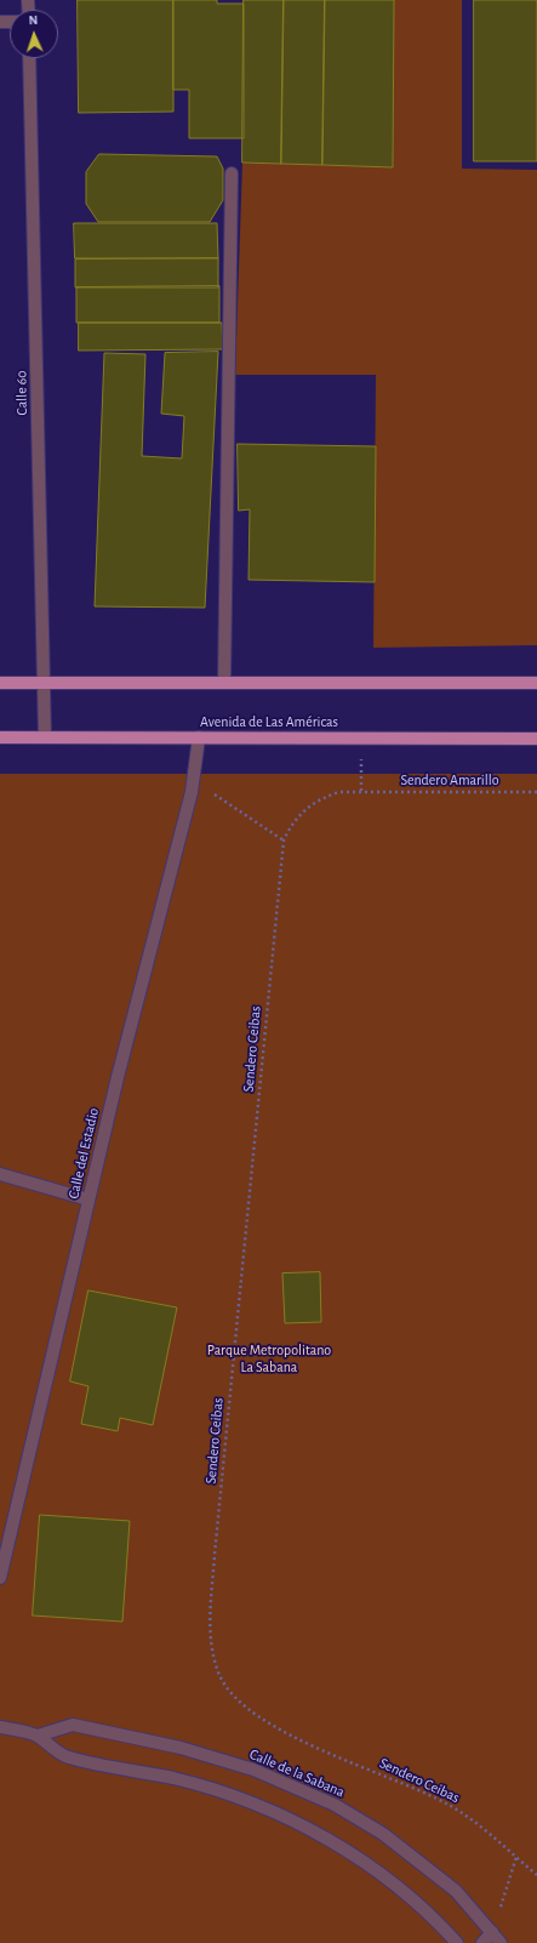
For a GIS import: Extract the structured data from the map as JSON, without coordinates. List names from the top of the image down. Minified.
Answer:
{"streets":{"main road":["Avenida de Las Américas"],"street":["Calle 60","Calle del Estadio","Calle de la Sabana"],"path":["Sendero Amarillo","Sendero Ceibas"]},"crossings":[["Calle 60","Avenida de Las Américas"],["Avenida de Las Américas","Calle del Estadio"],["Sendero Amarillo","Sendero Ceibas"]],"parks":["Parque Metropolitano La Sabana"],"north":"top"}
